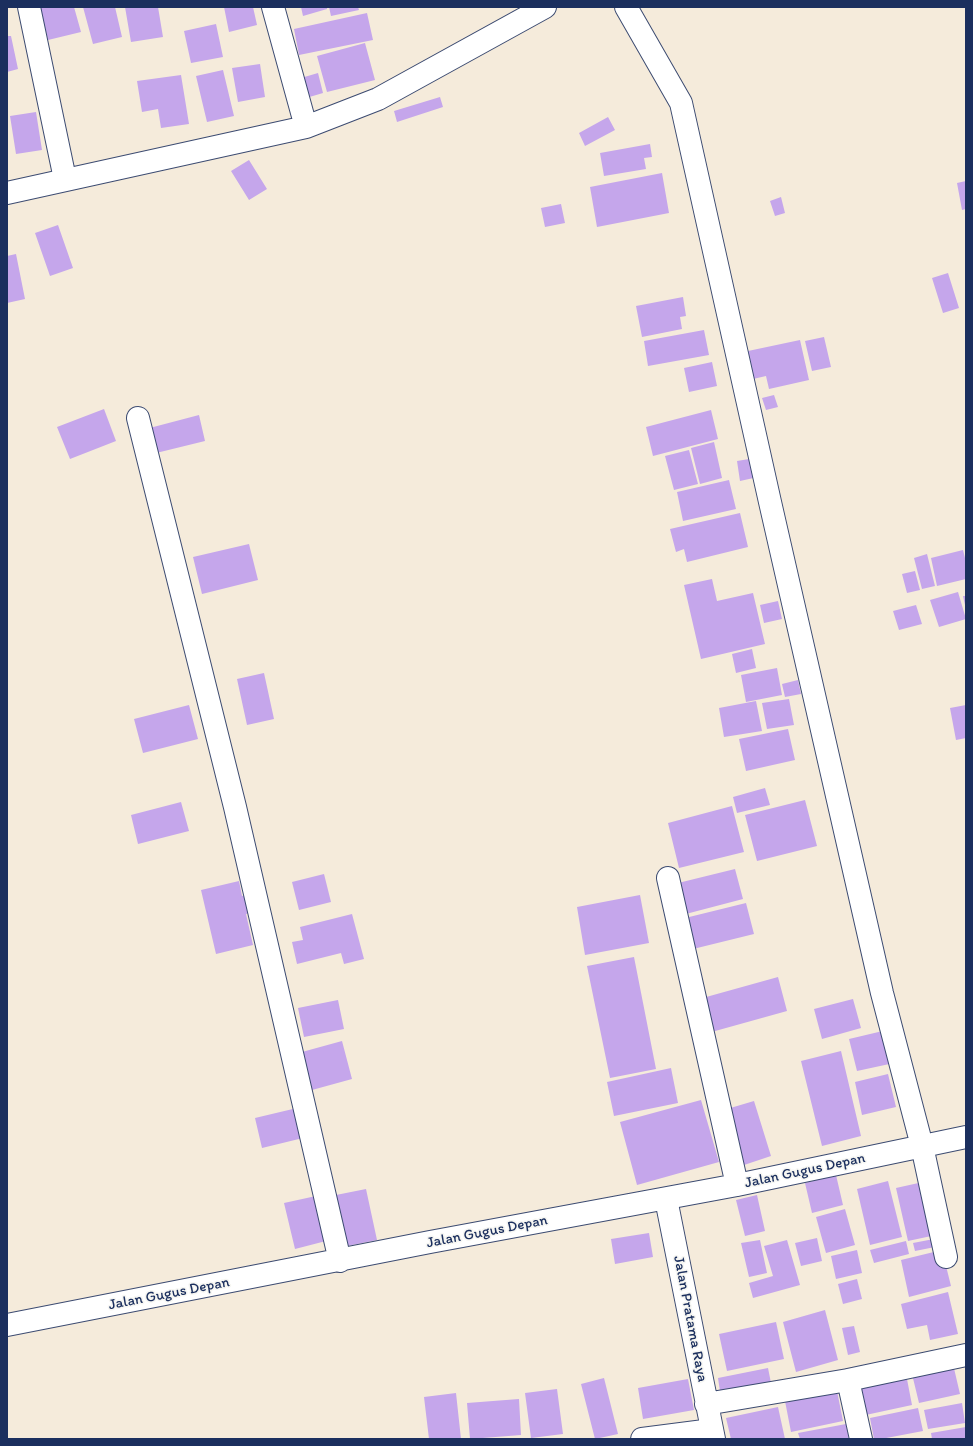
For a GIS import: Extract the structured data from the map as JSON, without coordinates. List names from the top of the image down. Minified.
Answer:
{"streets":{"street":["Jalan Gugus Depan","Jalan Pratama Raya"]},"crossings":[["Jalan Gugus Depan","Jalan Pratama Raya"]]}
